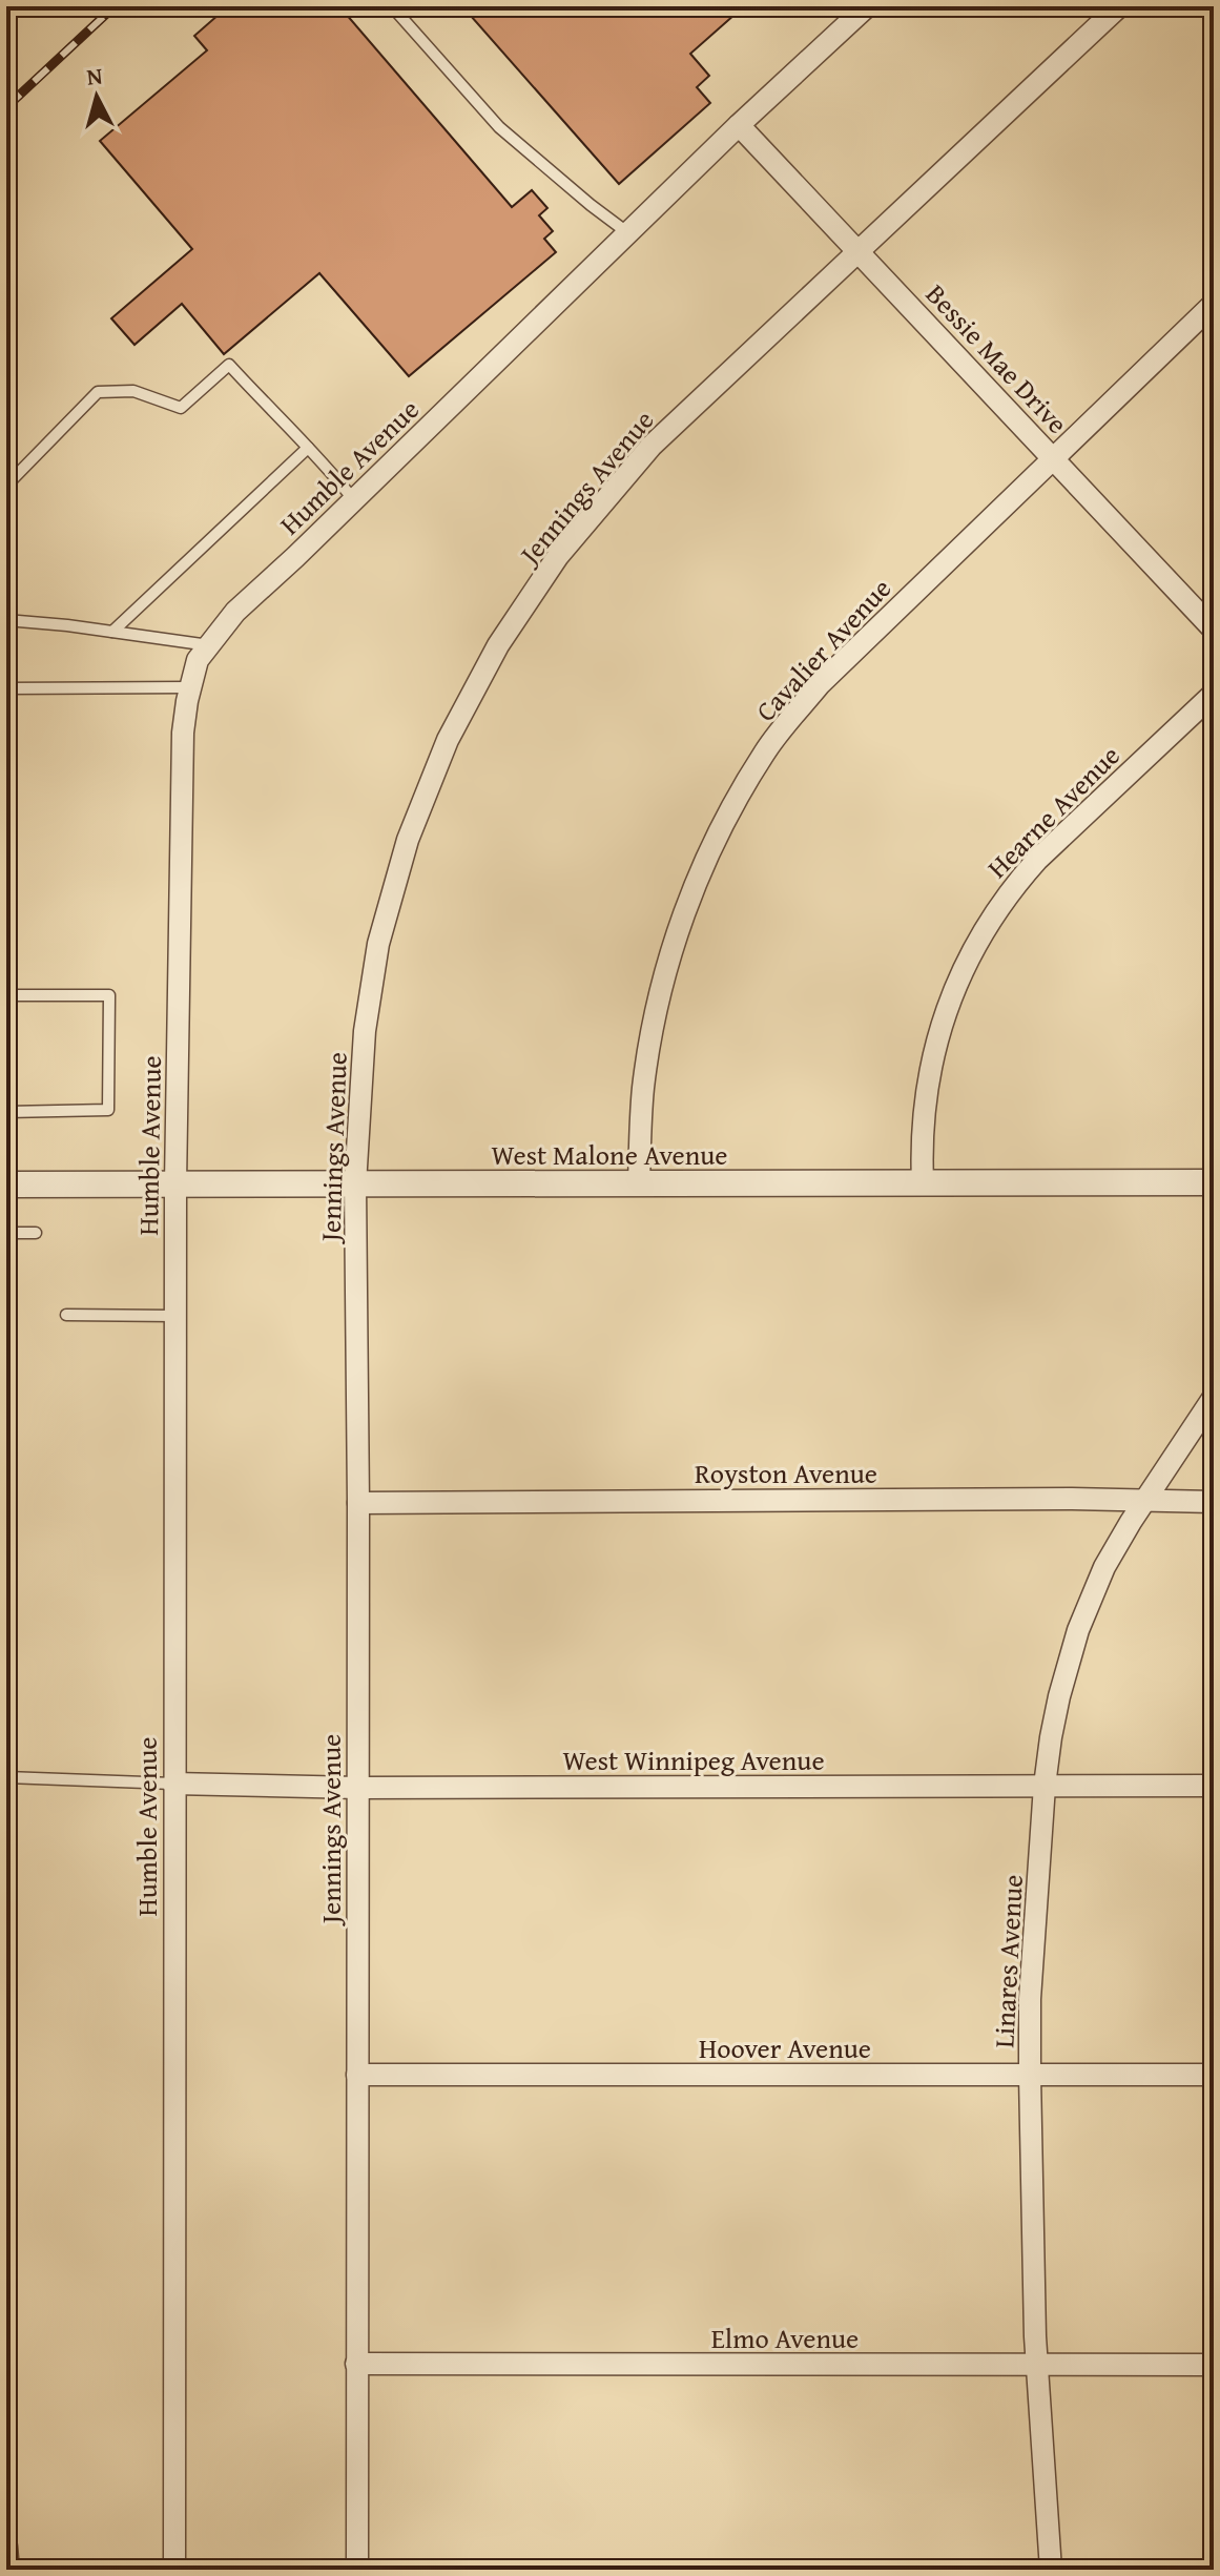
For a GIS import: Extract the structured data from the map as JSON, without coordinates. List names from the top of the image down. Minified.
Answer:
{"streets":{"street":["Bessie Mae Drive","Humble Avenue","Jennings Avenue","Cavalier Avenue","Hearne Avenue","West Malone Avenue","Royston Avenue","West Winnipeg Avenue","Linares Avenue","Hoover Avenue","Elmo Avenue"]},"crossings":[["Bessie Mae Drive","Humble Avenue"],["Bessie Mae Drive","Jennings Avenue"],["Bessie Mae Drive","Cavalier Avenue"],["Humble Avenue","West Malone Avenue"],["Humble Avenue","West Winnipeg Avenue"],["Jennings Avenue","West Malone Avenue"],["Jennings Avenue","Royston Avenue"],["Jennings Avenue","West Winnipeg Avenue"],["Jennings Avenue","Hoover Avenue"],["Jennings Avenue","Elmo Avenue"],["Cavalier Avenue","West Malone Avenue"],["Hearne Avenue","West Malone Avenue"],["Royston Avenue","Linares Avenue"],["West Winnipeg Avenue","Linares Avenue"],["Linares Avenue","Hoover Avenue"],["Linares Avenue","Elmo Avenue"]],"north":"top"}
